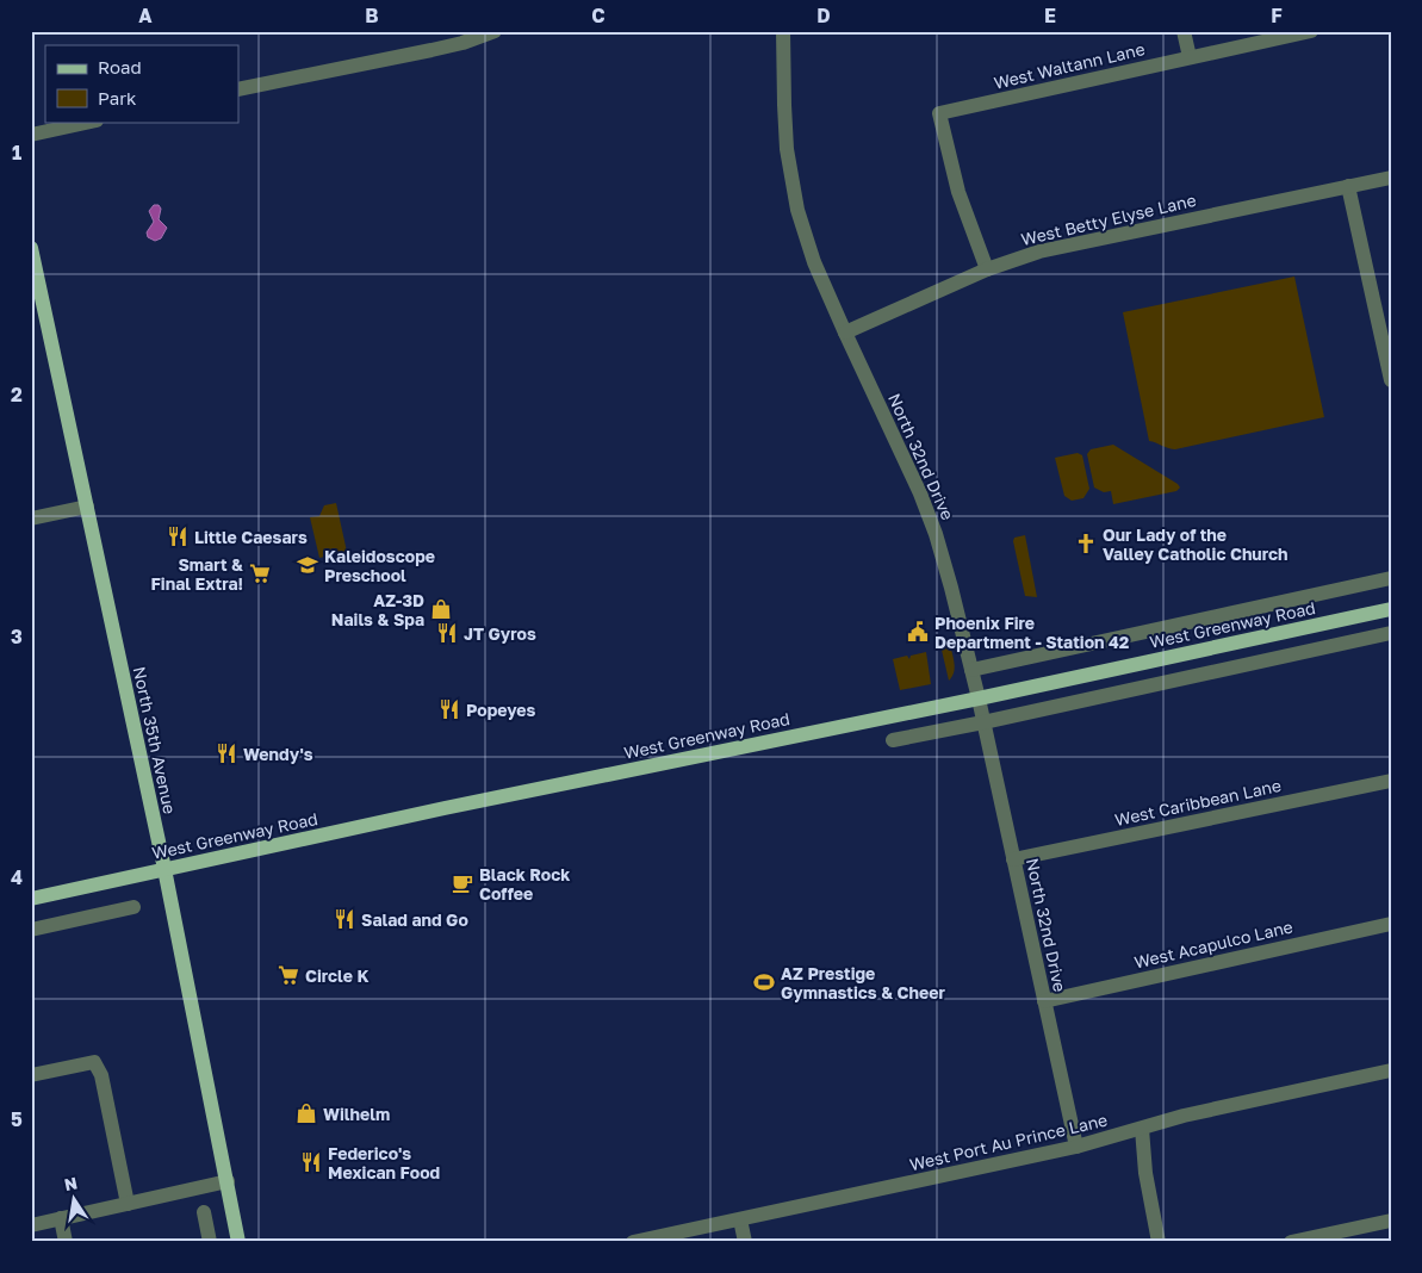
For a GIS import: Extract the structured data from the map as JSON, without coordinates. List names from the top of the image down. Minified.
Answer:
{"streets":{"main road":["West Greenway Road","North 35th Avenue"],"street":["West Waltann Lane","West Betty Elyse Lane","North 32nd Drive","West Caribbean Lane","West Acapulco Lane","West Port Au Prince Lane"]},"crossings":[["West Waltann Lane","West Betty Elyse Lane"],["West Betty Elyse Lane","North 32nd Drive"],["North 32nd Drive","West Greenway Road"],["North 32nd Drive","West Caribbean Lane"],["North 32nd Drive","West Acapulco Lane"],["North 32nd Drive","West Port Au Prince Lane"],["West Greenway Road","North 35th Avenue"]],"places":{"restaurant":["Little Caesars","JT Gyros","Popeyes","Wendy's","Salad and Go","Federico's Mexican Food"],"church":["Our Lady of the Valley Catholic Church"],"school or university":["Kaleidoscope Preschool"],"supermarket":["Smart & Final Extra!","Circle K"],"shop":["AZ-3D Nails & Spa","Wilhelm"],"public building":["Phoenix Fire Department - Station 42"],"cafe":["Black Rock Coffee"],"sports":["AZ Prestige Gymnastics & Cheer"]},"legend":["Road","Park"],"north":"top","grid":{"columns":["A","B","C","D","E","F"],"rows":["1","2","3","4","5"]}}
